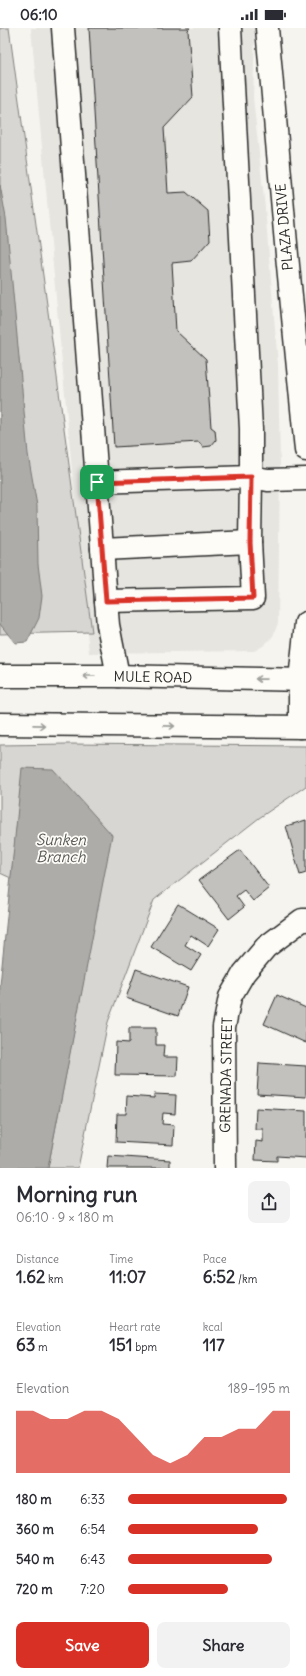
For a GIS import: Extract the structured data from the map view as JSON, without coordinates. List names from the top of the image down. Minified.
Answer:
{"streets":{"street":["PLAZA DRIVE","MULE ROAD","GRENADA STREET"]},"water":["Sunken Branch"],"page":{"status":"06:10","heading":["Morning run","06:10 · 9 × 180 m"],"stats":[["Distance","1.62 km"],["Time","11:07"],["Pace","6:52 /km"],["Elevation","63 m"],["Heart rate","151 bpm"],["kcal","117"]],"chart":["Elevation","189–195 m"],"list":[{"name":"180 m","note":"6:33"},{"name":"360 m","note":"6:54"},{"name":"540 m","note":"6:43"},{"name":"720 m","note":"7:20"}],"buttons":["Save","Share"]}}
